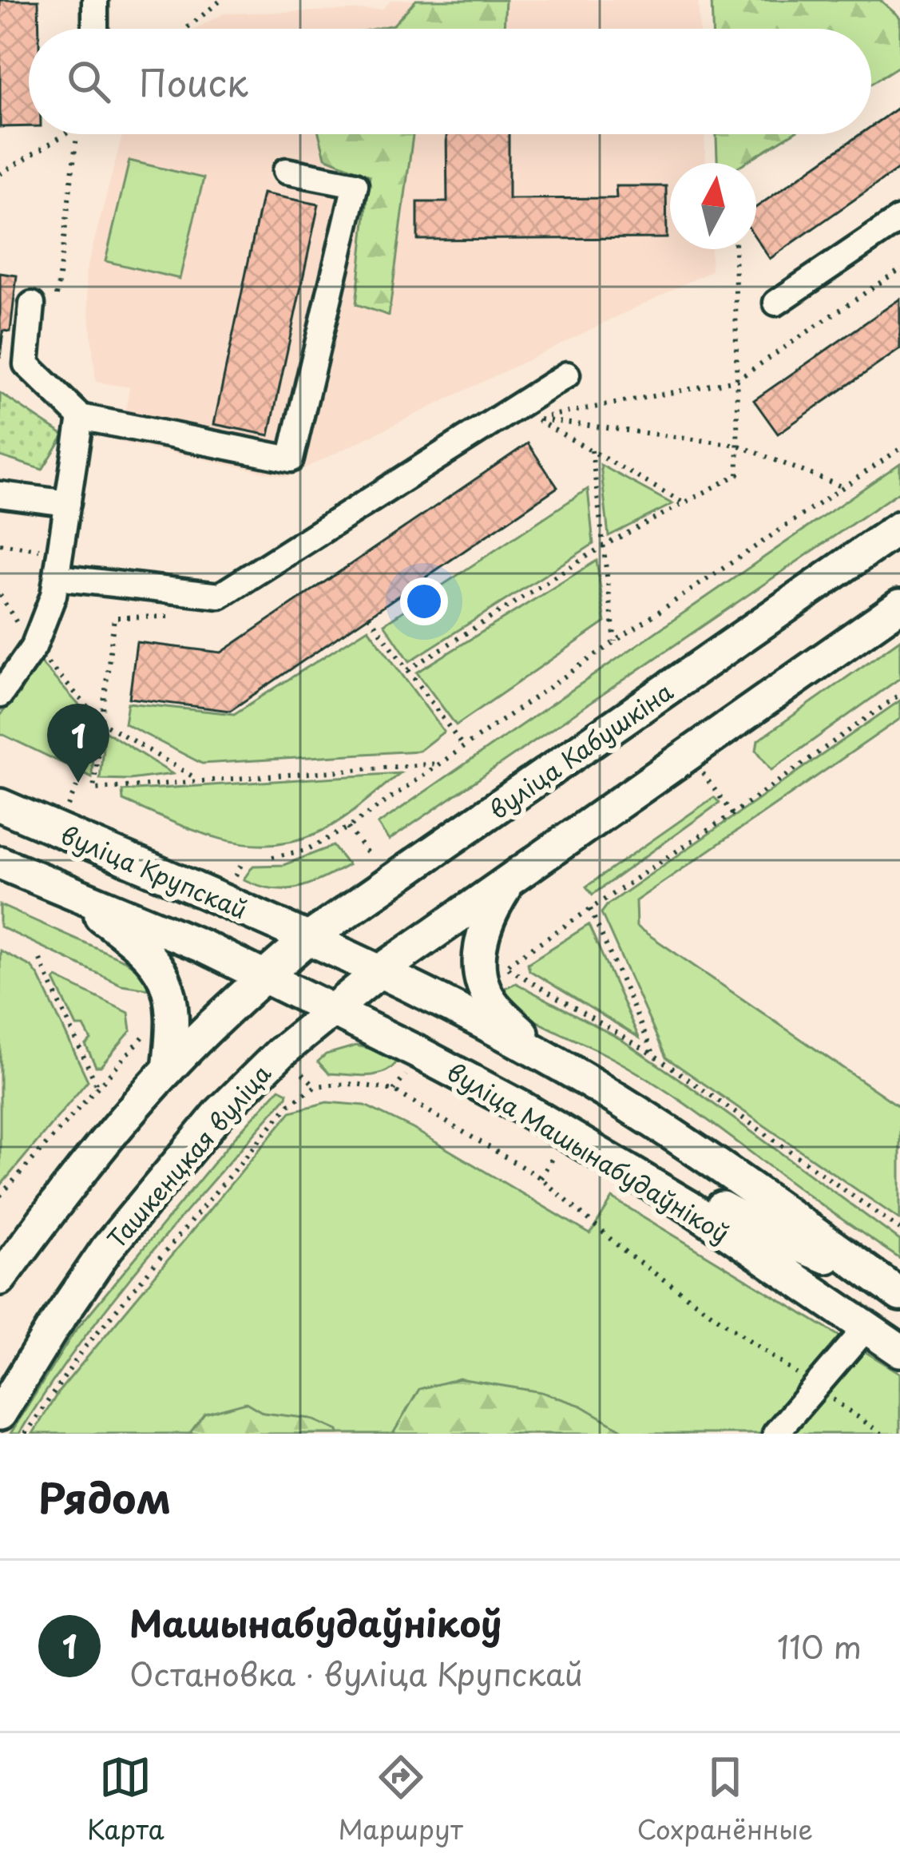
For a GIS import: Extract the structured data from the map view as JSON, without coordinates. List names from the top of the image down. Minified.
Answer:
{"streets":{"main road":["вуліца Кабушкіна","вуліца Крупскай","вуліца Машынабудаўнікоў","Ташкенцкая вуліца"]},"crossings":[["вуліца Кабушкіна","вуліца Крупскай"],["вуліца Кабушкіна","вуліца Машынабудаўнікоў"],["вуліца Крупскай","вуліца Машынабудаўнікоў"],["вуліца Машынабудаўнікоў","Ташкенцкая вуліца"]],"north":"top","page":{"search":"Поиск","pins":"1","heading":"Рядом","list":[{"mark":"1","name":"Машынабудаўнікоў","note":"Остановка · вуліца Крупскай","value":"110 m"}],"nav":["Карта","Маршрут","Сохранённые"]}}
